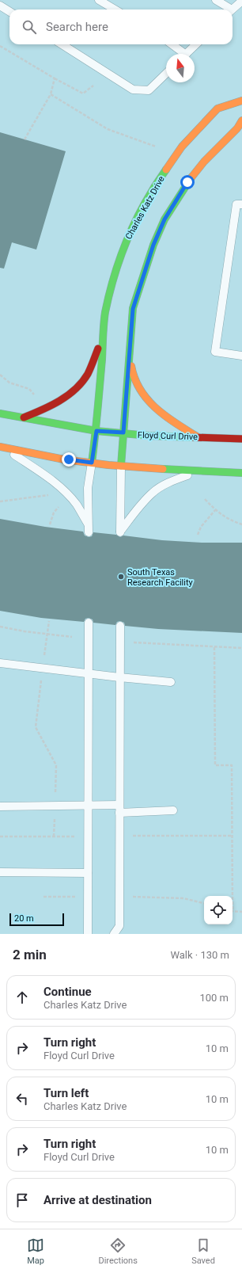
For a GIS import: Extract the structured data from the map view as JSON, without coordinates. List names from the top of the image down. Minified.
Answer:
{"streets":{"street":["Charles Katz Drive","Floyd Curl Drive"]},"crossings":[["Charles Katz Drive","Floyd Curl Drive"]],"places":["South Texas Research Facility"],"scale_bar":"20 m","north":"top","page":{"search":"Search here","scale":"20 m","heading":["2 min","Walk · 130 m"],"list":[["Continue","Charles Katz Drive","100 m"],["Turn right","Floyd Curl Drive","10 m"],["Turn left","Charles Katz Drive","10 m"],["Turn right","Floyd Curl Drive","10 m"],"Arrive at destination"],"nav":["Map","Directions","Saved"]}}
